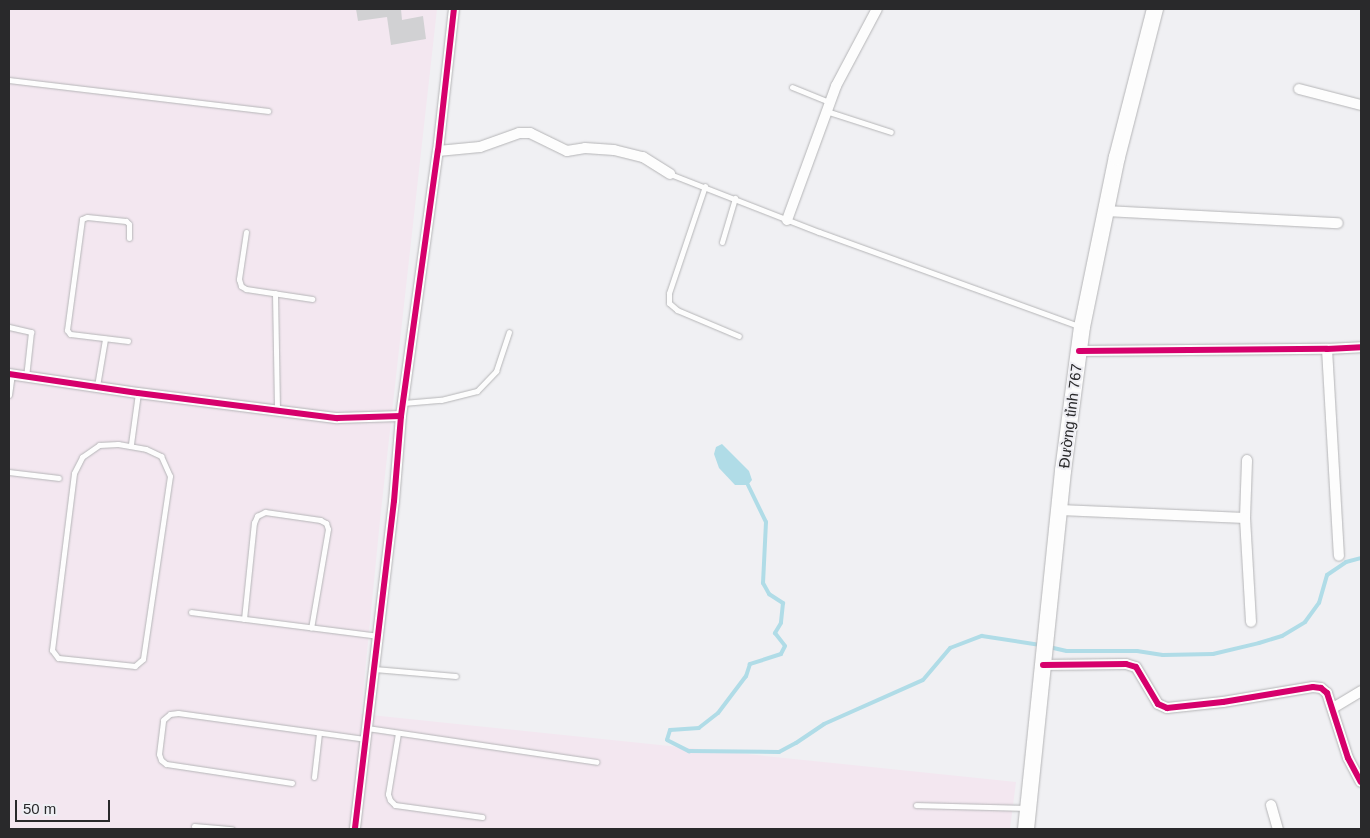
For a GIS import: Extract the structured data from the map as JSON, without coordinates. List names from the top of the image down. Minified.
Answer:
{"streets":{"main road":["Đường tỉnh 767"]},"scale_bar":"50 m"}
